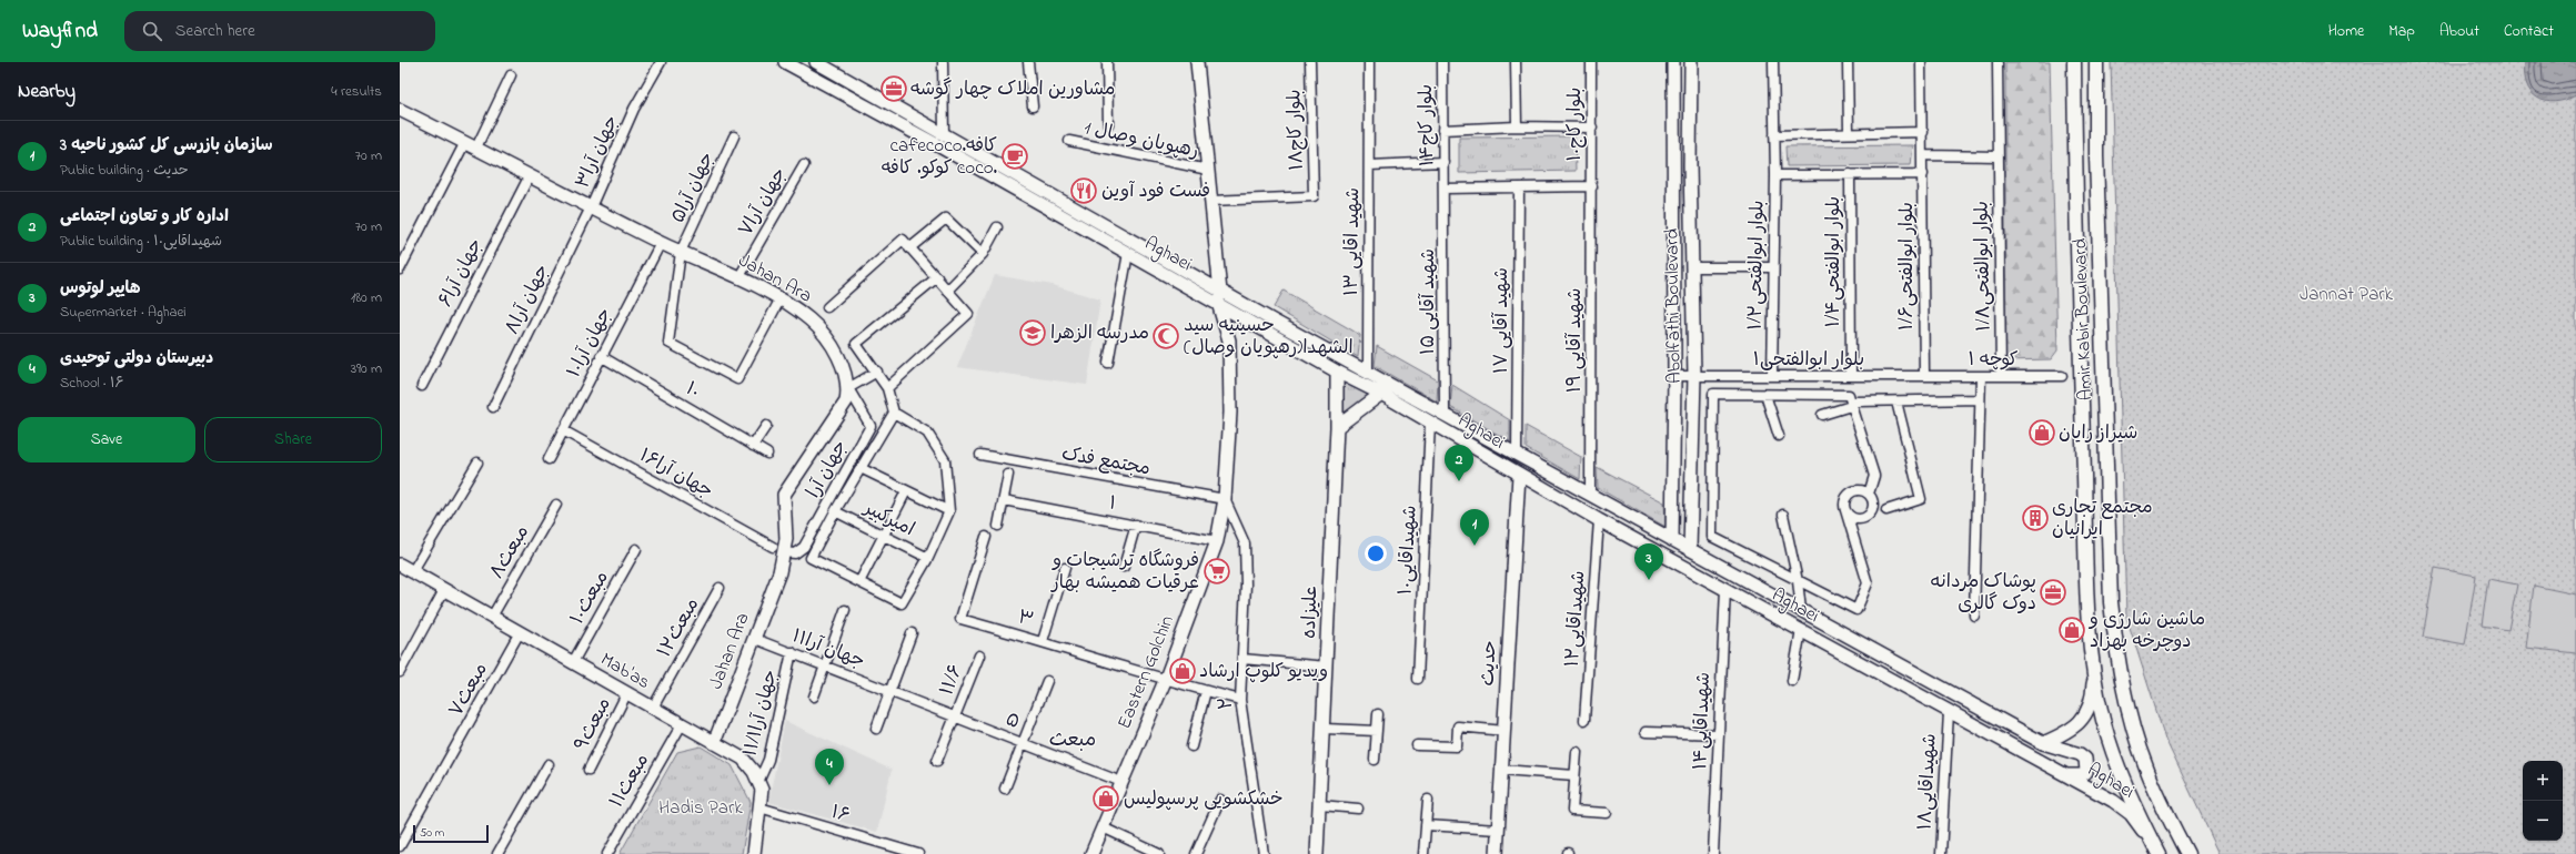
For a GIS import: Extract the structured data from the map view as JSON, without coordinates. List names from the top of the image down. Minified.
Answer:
{"streets":{"main road":["Amir Kabir Boulevard"],"street":["بلوار کاج۱۰","بلوار کاج۱۴","بلوار کاج۱۸","1 رهپویان وصال","جهان آرا۳","جهان آرا۵","جهان آرا۷","شهید اقایی ۱۳","Aghaei","بلوار ابوالفتحی۱/۴","بلوار ابوالفتحی۱/۲","بلوار ابوالفتحی۱/۶","بلوار ابوالفتحی۱/۸","جهان آرا۶","Jahan Ara","جهان آرا۸","شهید آقایی ۱۵","Abolfathi Boulevard","شهید آقایی ۱۷","شهید آقایی ۱۹","جهان آرا۱۰","بلوار ابوالفتحی۱","کوچه ۱","۱۰","مجتمع فدک","جهان آرا","جهان آرا۱۶","۱","امیرکبیر","شهیداقایی۱۰","مبعث۸","مبعث۱۰","علیزاده","۳","شهیداقایی۱۲","مبعث۱۲","جهان آرا۱۱","حدیث","Mab'as","Eastern Golchin","۱۱/۶","مبعث۷","۲","جهان آرا۱۱/۱","۵","شهیداقایی۱۴","مبعث۹","مبعث۱۱","شهیداقایی۱۸","۱۶"]},"crossings":[["بلوار کاج۱۰","شهید آقایی ۱۹"],["بلوار کاج۱۴","شهید آقایی ۱۵"],["بلوار کاج۱۸","Eastern Golchin"],["1 رهپویان وصال","Eastern Golchin"],["جهان آرا۳","Jahan Ara"],["جهان آرا۳","جهان آرا۸"],["جهان آرا۵","Jahan Ara"],["جهان آرا۷","Jahan Ara"],["شهید اقایی ۱۳","Aghaei"],["Aghaei","شهید آقایی ۱۵"],["Aghaei","Abolfathi Boulevard"],["Aghaei","Amir Kabir Boulevard"],["Aghaei","شهید آقایی ۱۷"],["Aghaei","شهید آقایی ۱۹"],["Aghaei","شهیداقایی۱۰"],["Aghaei","علیزاده"],["Aghaei","شهیداقایی۱۲"],["Aghaei","حدیث"],["Aghaei","Eastern Golchin"],["Aghaei","شهیداقایی۱۴"],["Aghaei","شهیداقایی۱۸"],["بلوار ابوالفتحی۱/۴","بلوار ابوالفتحی۱"],["بلوار ابوالفتحی۱/۲","بلوار ابوالفتحی۱"],["بلوار ابوالفتحی۱/۶","بلوار ابوالفتحی۱"],["بلوار ابوالفتحی۱/۶","کوچه ۱"],["بلوار ابوالفتحی۱/۸","کوچه ۱"],["جهان آرا۶","Jahan Ara"],["Jahan Ara","جهان آرا۸"],["Jahan Ara","جهان آرا۱۰"],["Jahan Ara","جهان آرا"],["Jahan Ara","جهان آرا۱۶"],["Jahan Ara","جهان آرا۱۱"],["Jahan Ara","Mab'as"],["Abolfathi Boulevard","بلوار ابوالفتحی۱"],["جهان آرا۱۰","۱۰"],["جهان آرا۱۰","جهان آرا۱۶"],["بلوار ابوالفتحی۱","کوچه ۱"],["مجتمع فدک","Eastern Golchin"],["مجتمع فدک","۲"],["جهان آرا","جهان آرا۱۶"],["۱","Eastern Golchin"],["مبعث۸","Mab'as"],["مبعث۱۰","Mab'as"],["۳","Eastern Golchin"],["۳","۲"],["مبعث۱۲","Mab'as"],["جهان آرا۱۱","جهان آرا۱۱/۱"],["جهان آرا۱۱","۵"],["Mab'as","مبعث۷"],["Mab'as","جهان آرا۱۱/۱"],["Mab'as","مبعث۹"],["Mab'as","مبعث۱۱"],["Mab'as","۱۶"],["Eastern Golchin","۲"],["Eastern Golchin","۵"],["۱۱/۶","۵"]],"districts":["مبعث"],"parks":["Jannat Park","Hadis Park"],"places":{"office":["مشاورین املاک چهار گوشه","پوشاک مردانه دوک گالری"],"cafe":["cafecoco.کافه کوکو. کافه coco."],"restaurant":["فست فود آوین"],"school or university":["مدرسه الزهرا"],"mosque":["حسینیه سید الشهدا(رهپویان وصال)"],"shop":["شیراز رایان","ماشین شارژی و دوچرخه بهزاد","ویدیو کلوپ ارشاد","خشکشویی پرسپولیس"],"building":["مجتمع تجاری ایرانیان"],"supermarket":["فروشگاه ترشیجات و عرقیات همیشه بهار"]},"scale_bar":"50 m","page":{"header":"Wayfind","search":"Search here","nav":["Home","Map","About","Contact"],"heading":["Nearby","4 results"],"list":[{"mark":"1","name":"سازمان بازرسی کل کشور ناحیه 3","note":"Public building · حدیث","value":"70 m"},{"mark":"2","name":"اداره کار و تعاون اجتماعی","note":"Public building · شهیداقایی۱۰","value":"70 m"},{"mark":"3","name":"هایپر لوتوس","note":"Supermarket · Aghaei","value":"180 m"},{"mark":"4","name":"دبیرستان دولتی توحیدی","note":"School · ۱۶","value":"390 m"}],"buttons":["Save","Share"],"pins":["2","1","3","4"],"map_buttons":["+","−"],"scale":"50 m"}}
